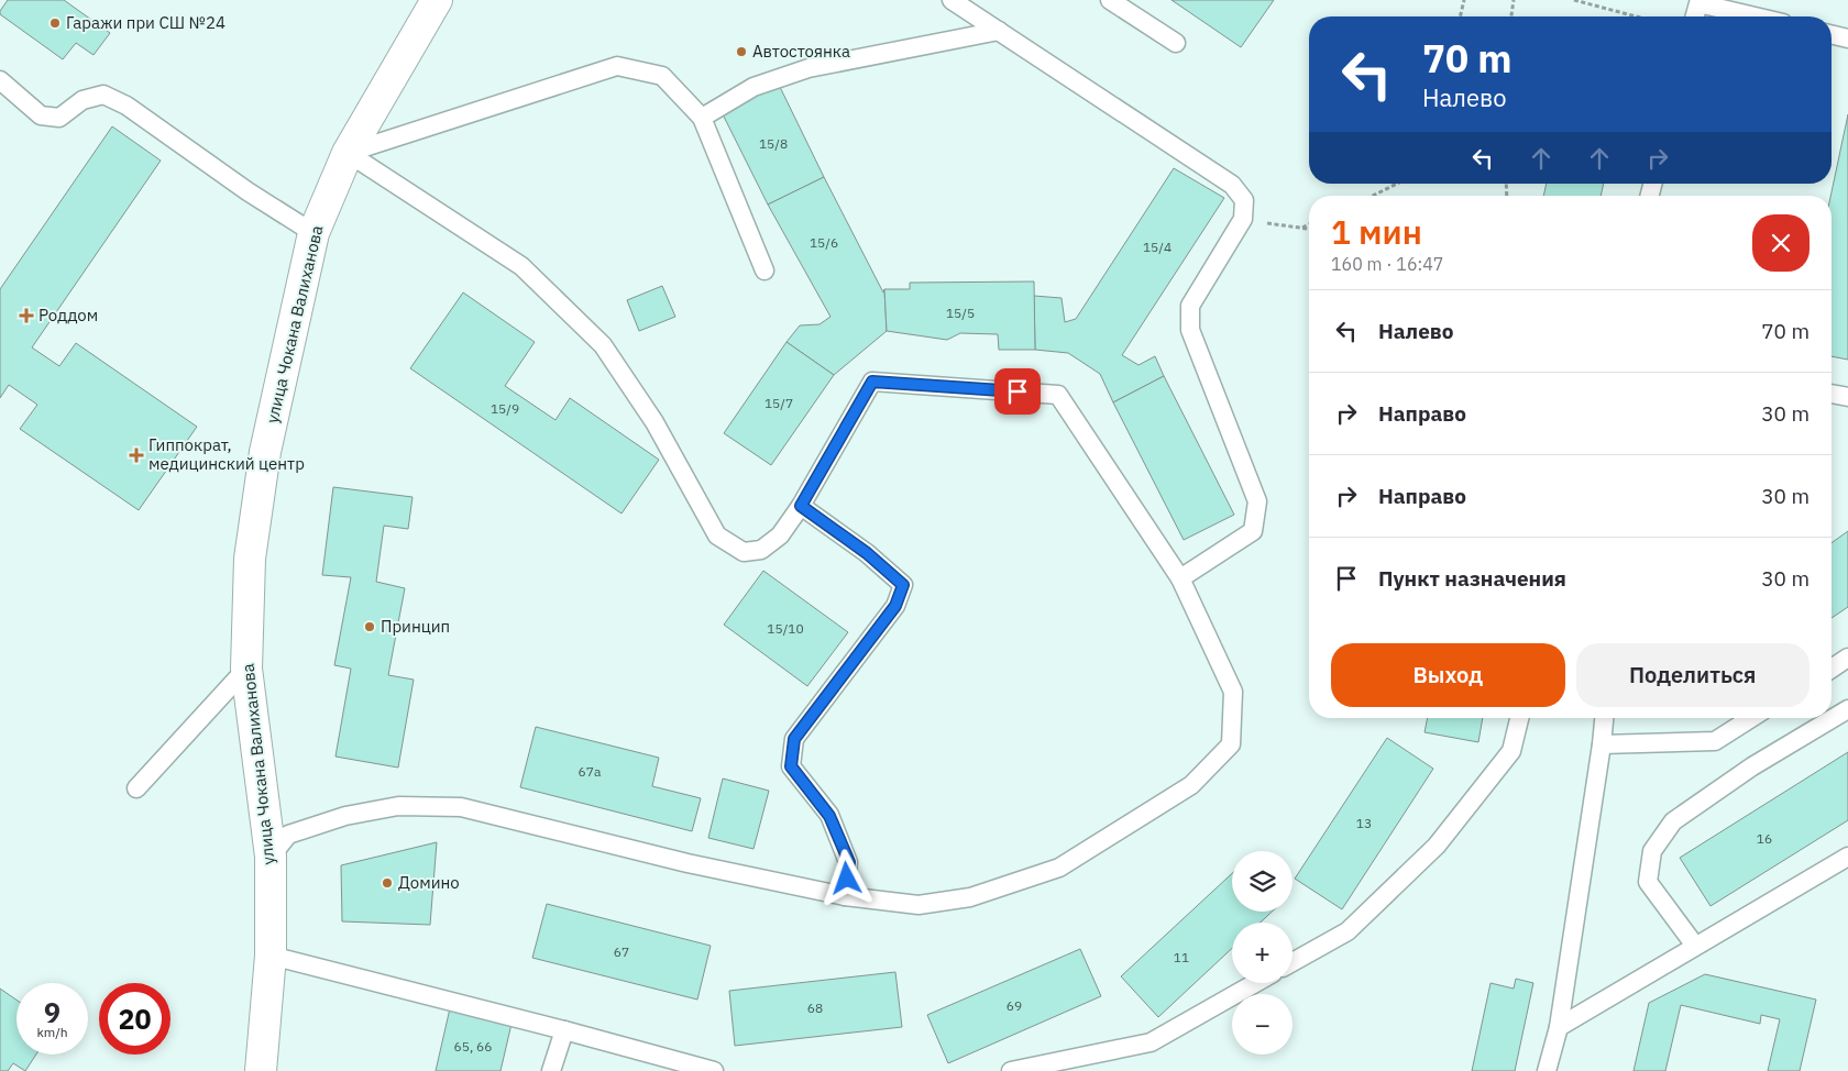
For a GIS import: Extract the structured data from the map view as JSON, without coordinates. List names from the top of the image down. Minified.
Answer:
{"streets":{"street":["улица Чокана Валиханова"]},"places":{"other":["Гаражи при СШ №24","Автостоянка","Принцип","Домино"],"health":["Роддом","Гиппократ, медицинский центр"]},"house_numbers":["15/8","15/6","15/4","15/5","15/7","15/9","15/10","67а","13","16","67","11","69","68","65, 66"],"page":{"turn":["70 m","Налево"],"heading":["1 мин","160 m · 16:47"],"list":[{"name":"Налево","value":"70 m"},{"name":"Направо","value":"30 m"},{"name":"Направо","value":"30 m"},{"name":"Пункт назначения","value":"30 m"}],"buttons":["Выход","Поделиться"],"map_buttons":["+","−"],"speed":"9 km/h","limit":"20"}}
